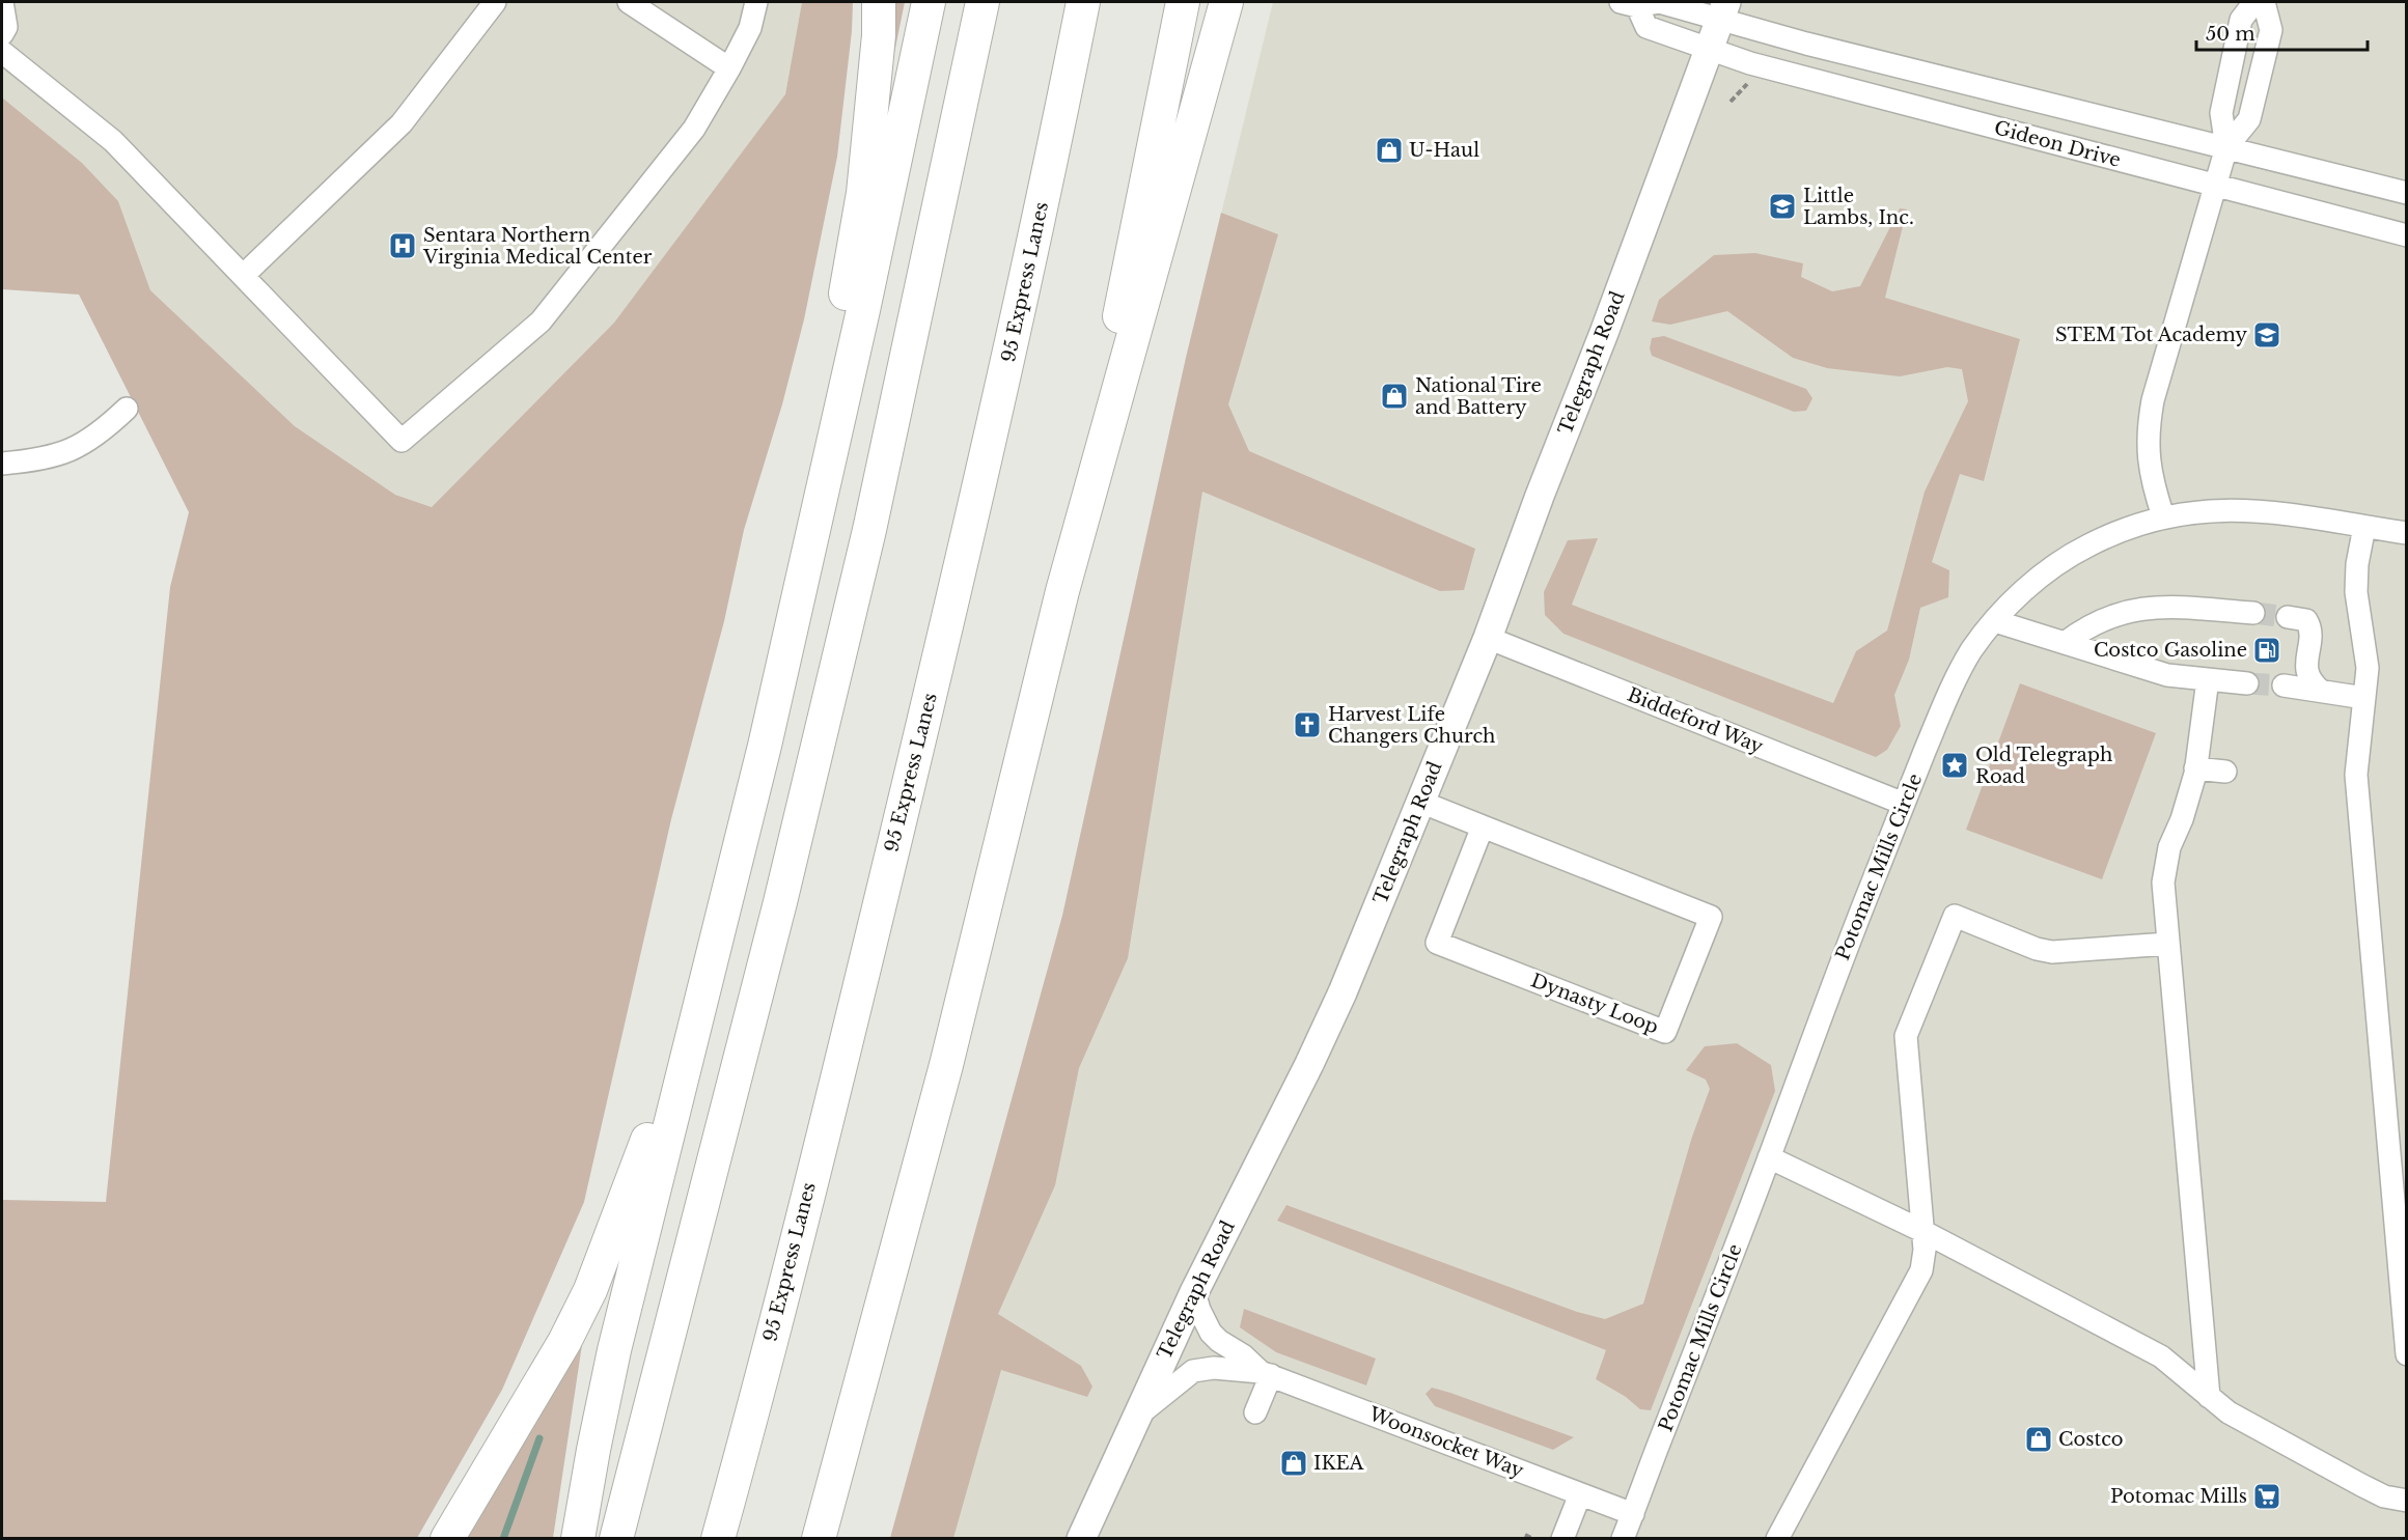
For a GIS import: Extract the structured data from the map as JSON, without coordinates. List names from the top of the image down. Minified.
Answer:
{"streets":{"highway":["95 Express Lanes"],"main road":["Telegraph Road"],"street":["Gideon Drive","Biddeford Way","Potomac Mills Circle","Dynasty Loop","Woonsocket Way"]},"crossings":[["Gideon Drive","Telegraph Road"],["Telegraph Road","Biddeford Way"],["Telegraph Road","Dynasty Loop"],["Telegraph Road","Woonsocket Way"],["Biddeford Way","Potomac Mills Circle"],["Potomac Mills Circle","Woonsocket Way"]],"places":{"shop":["U-Haul","National Tire and Battery","Costco","IKEA"],"school or university":["Little Lambs, Inc.","STEM Tot Academy"],"hospital":["Sentara Northern Virginia Medical Center"],"fuel station":["Costco Gasoline"],"church":["Harvest Life Changers Church"],"place":["Old Telegraph Road"],"supermarket":["Potomac Mills"]},"scale_bar":"50 m"}
